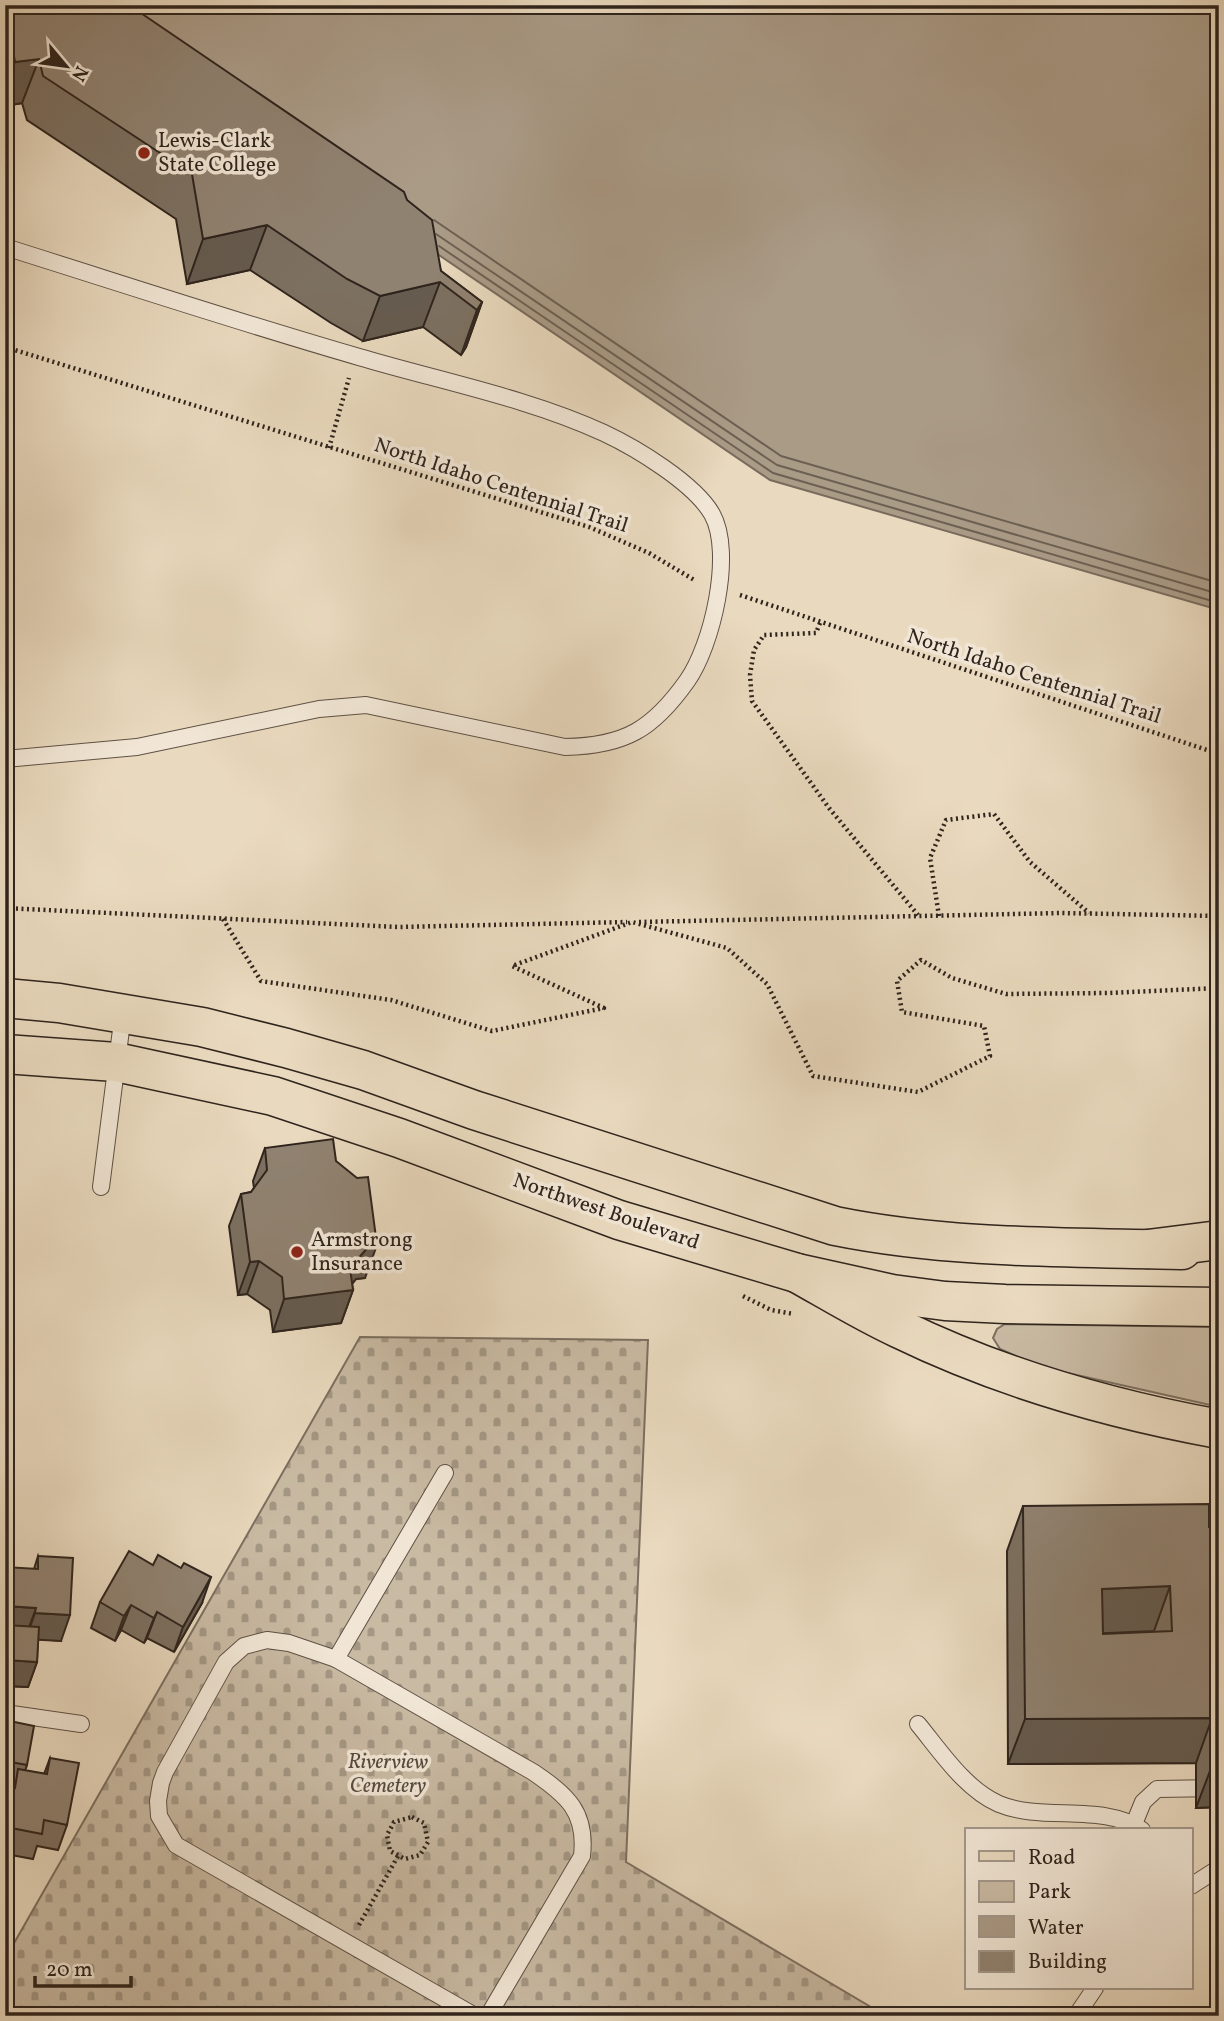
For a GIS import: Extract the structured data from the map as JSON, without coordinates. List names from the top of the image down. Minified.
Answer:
{"streets":{"main road":["Northwest Boulevard"],"path":["North Idaho Centennial Trail"]},"parks":["Riverview Cemetery"],"places":["Lewis-Clark State College","Armstrong Insurance"],"legend":["Road","Park","Water","Building"],"scale_bar":"20 m","north":"bottom right"}
